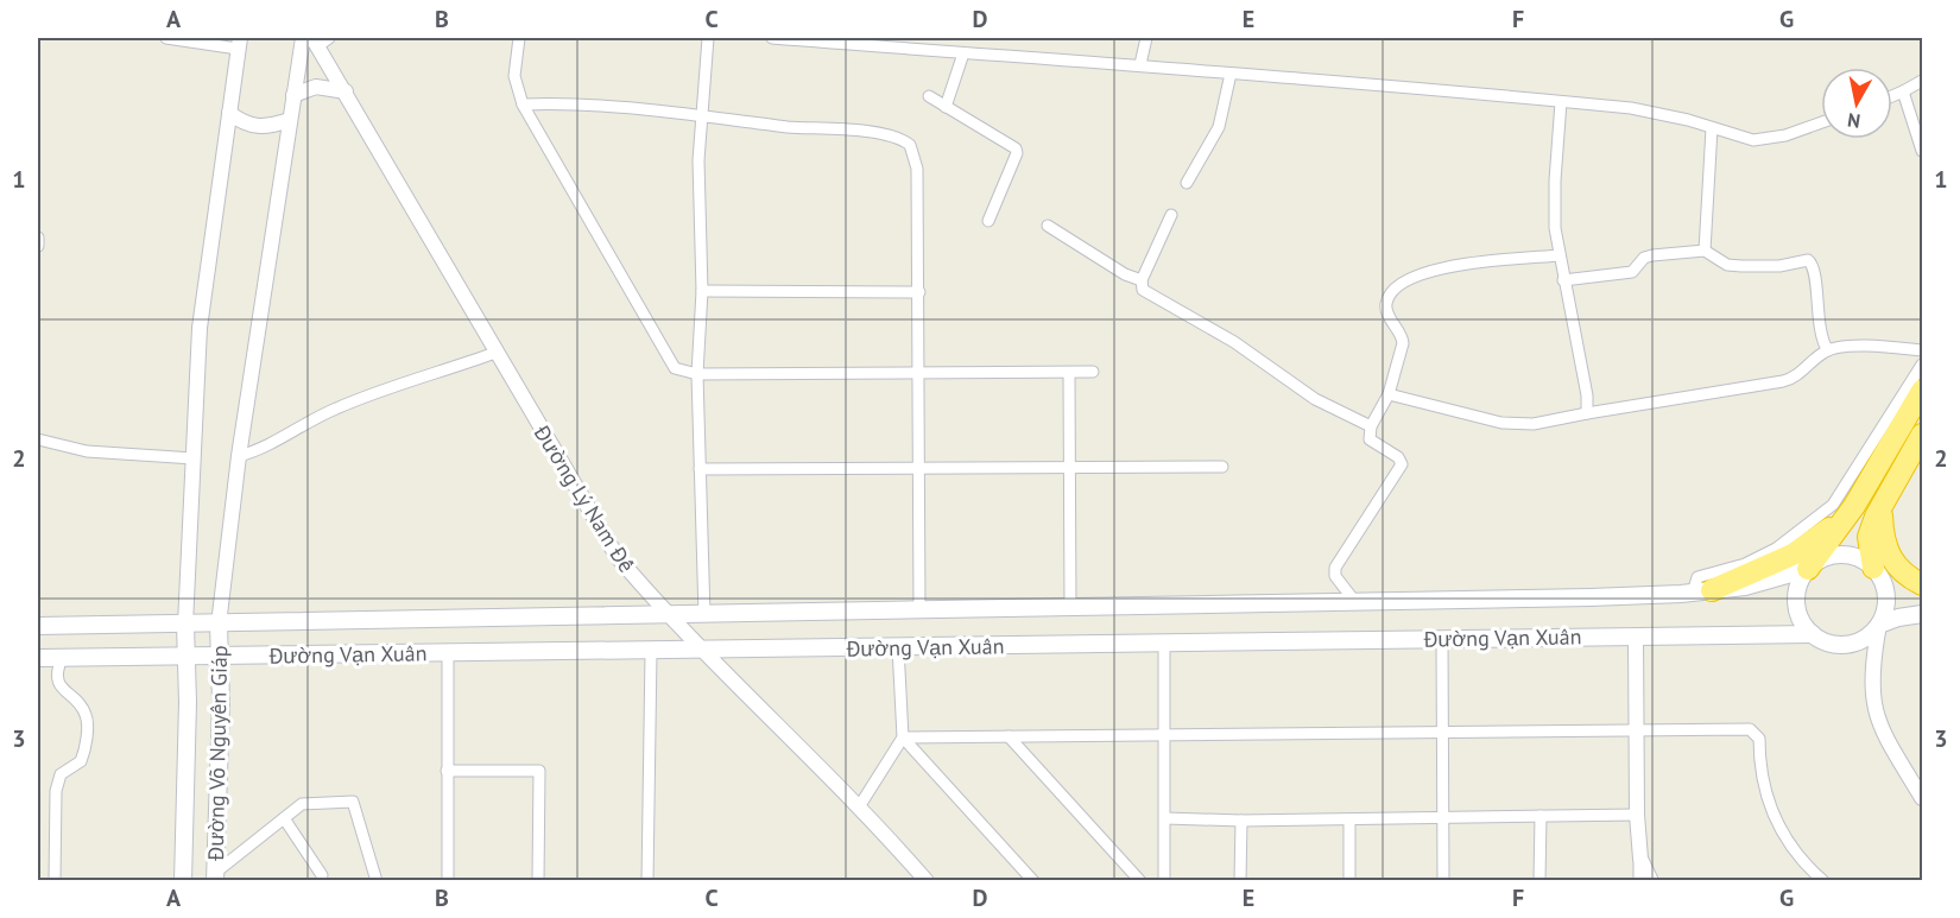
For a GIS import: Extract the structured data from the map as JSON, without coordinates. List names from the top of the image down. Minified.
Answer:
{"streets":{"main road":["Đường Vạn Xuân","Đường Võ Nguyên Giáp"],"street":["Đường Lý Nam Đế"]},"crossings":[["Đường Lý Nam Đế","Đường Vạn Xuân"],["Đường Vạn Xuân","Đường Võ Nguyên Giáp"]],"north":"bottom","grid":{"columns":["A","B","C","D","E","F","G"],"rows":["1","2","3"]}}
